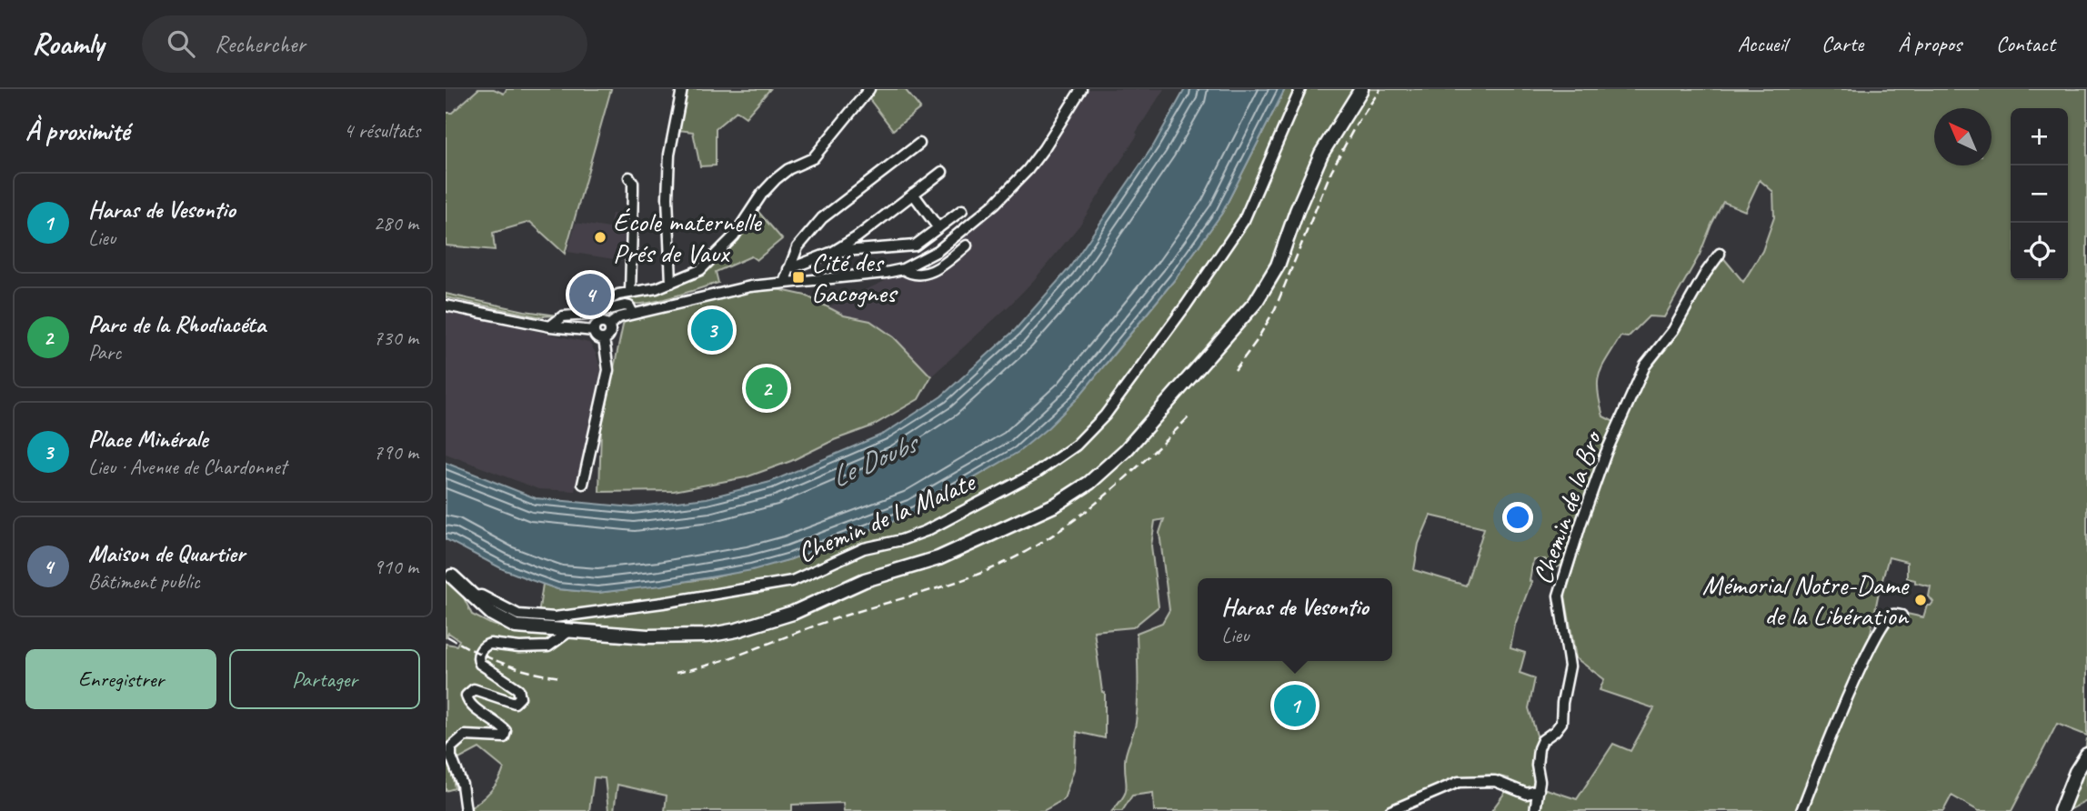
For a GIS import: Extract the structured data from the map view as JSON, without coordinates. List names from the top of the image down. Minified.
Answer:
{"streets":{"street":["Chemin de la Bro","Chemin de la Malate"]},"water":["Le Doubs"],"places":{"other":["École maternelle Prés de Vaux","Mémorial Notre-Dame de la Libération"],"transit":["Cité des Gacognes"]},"north":"top left","page":{"header":"Roamly","search":"Rechercher","nav":["Accueil","Carte","À propos","Contact"],"heading":["À proximité","4 résultats"],"map_buttons":["+","−"],"list":[{"mark":"1","name":"Haras de Vesontio","note":"Lieu","value":"280 m"},{"mark":"2","name":"Parc de la Rhodiacéta","note":"Parc","value":"730 m"},{"mark":"3","name":"Place Minérale","note":"Lieu · Avenue de Chardonnet","value":"790 m"},{"mark":"4","name":"Maison de Quartier","note":"Bâtiment public","value":"910 m"}],"pins":["4","3","2","1"],"popup":["Haras de Vesontio","Lieu"],"buttons":["Enregistrer","Partager"]}}
